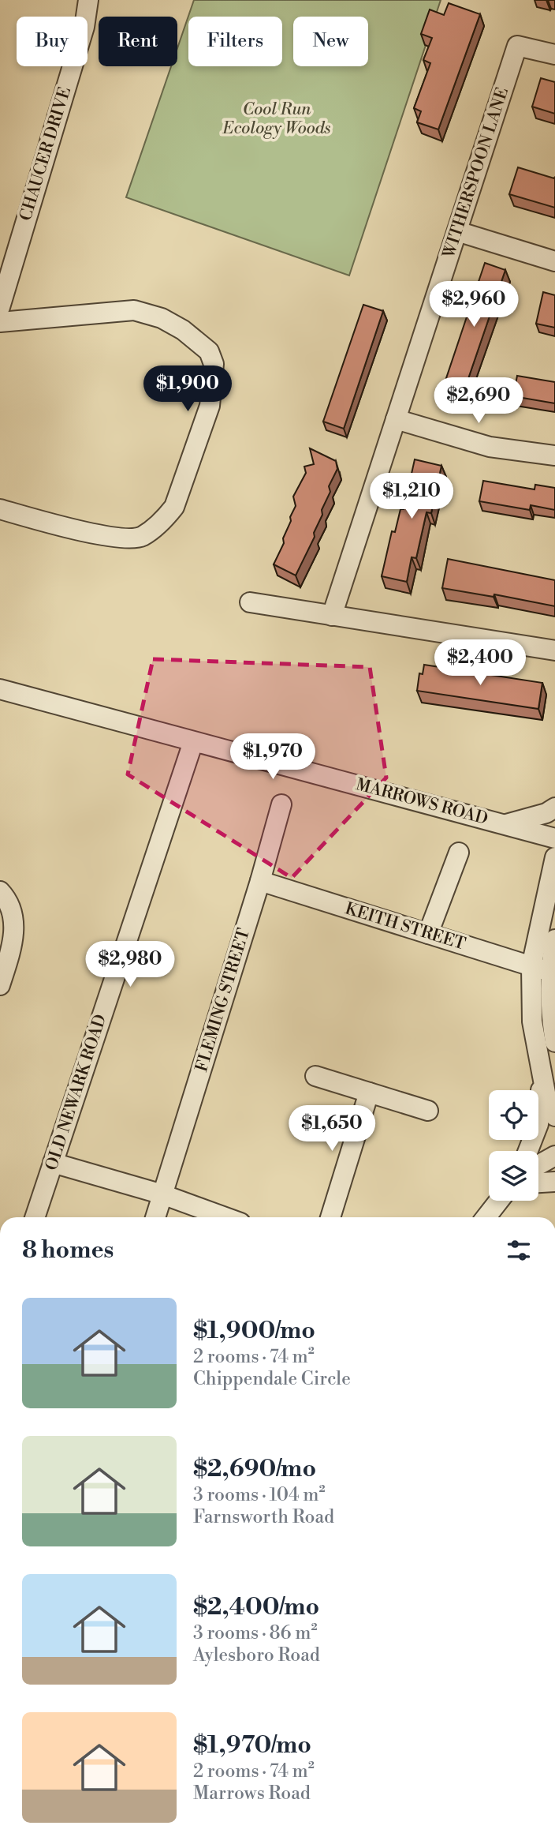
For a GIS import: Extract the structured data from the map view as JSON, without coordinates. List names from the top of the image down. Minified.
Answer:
{"streets":{"street":["CHAUCER DRIVE","WITHERSPOON LANE","MARROWS ROAD","KEITH STREET","FLEMING STREET","OLD NEWARK ROAD"]},"crossings":[["MARROWS ROAD","OLD NEWARK ROAD"],["KEITH STREET","FLEMING STREET"]],"parks":["Cool Run Ecology Woods"],"page":{"chip":["Buy","Rent","Filters","New"],"price":["$2,960","$1,900","$2,690","$1,210","$2,400","$1,970","$2,980","$1,650"],"heading":"8 homes","list":[{"name":"$1,900/mo","note":"2 rooms · 74 m² · Chippendale Circle"},{"name":"$2,690/mo","note":"3 rooms · 104 m² · Farnsworth Road"},{"name":"$2,400/mo","note":"3 rooms · 86 m² · Aylesboro Road"},{"name":"$1,970/mo","note":"2 rooms · 74 m² · Marrows Road"}]}}
